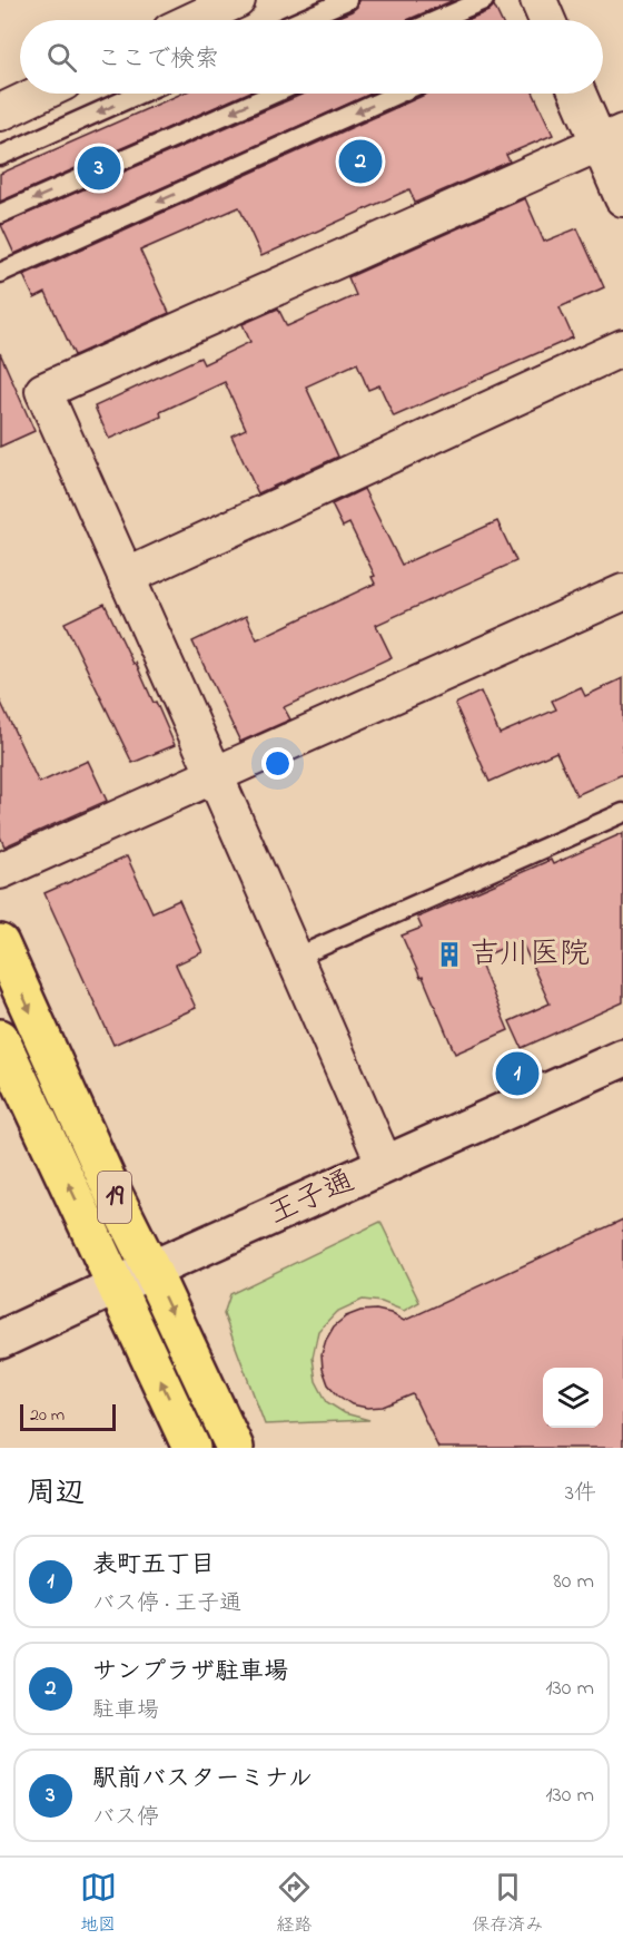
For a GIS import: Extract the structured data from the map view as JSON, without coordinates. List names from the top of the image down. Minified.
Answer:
{"streets":{"main road":["19"],"street":["王子通"]},"crossings":[["19","王子通"]],"places":{"building":["吉川医院"]},"scale_bar":"20 m","page":{"search":"ここで検索","pins":["2","3","1"],"scale":"20 m","heading":["周辺","3件"],"list":[{"mark":"1","name":"表町五丁目","note":"バス停 · 王子通","value":"80 m"},{"mark":"2","name":"サンプラザ駐車場","note":"駐車場","value":"130 m"},{"mark":"3","name":"駅前バスターミナル","note":"バス停","value":"130 m"}],"nav":["地図","経路","保存済み"]}}
